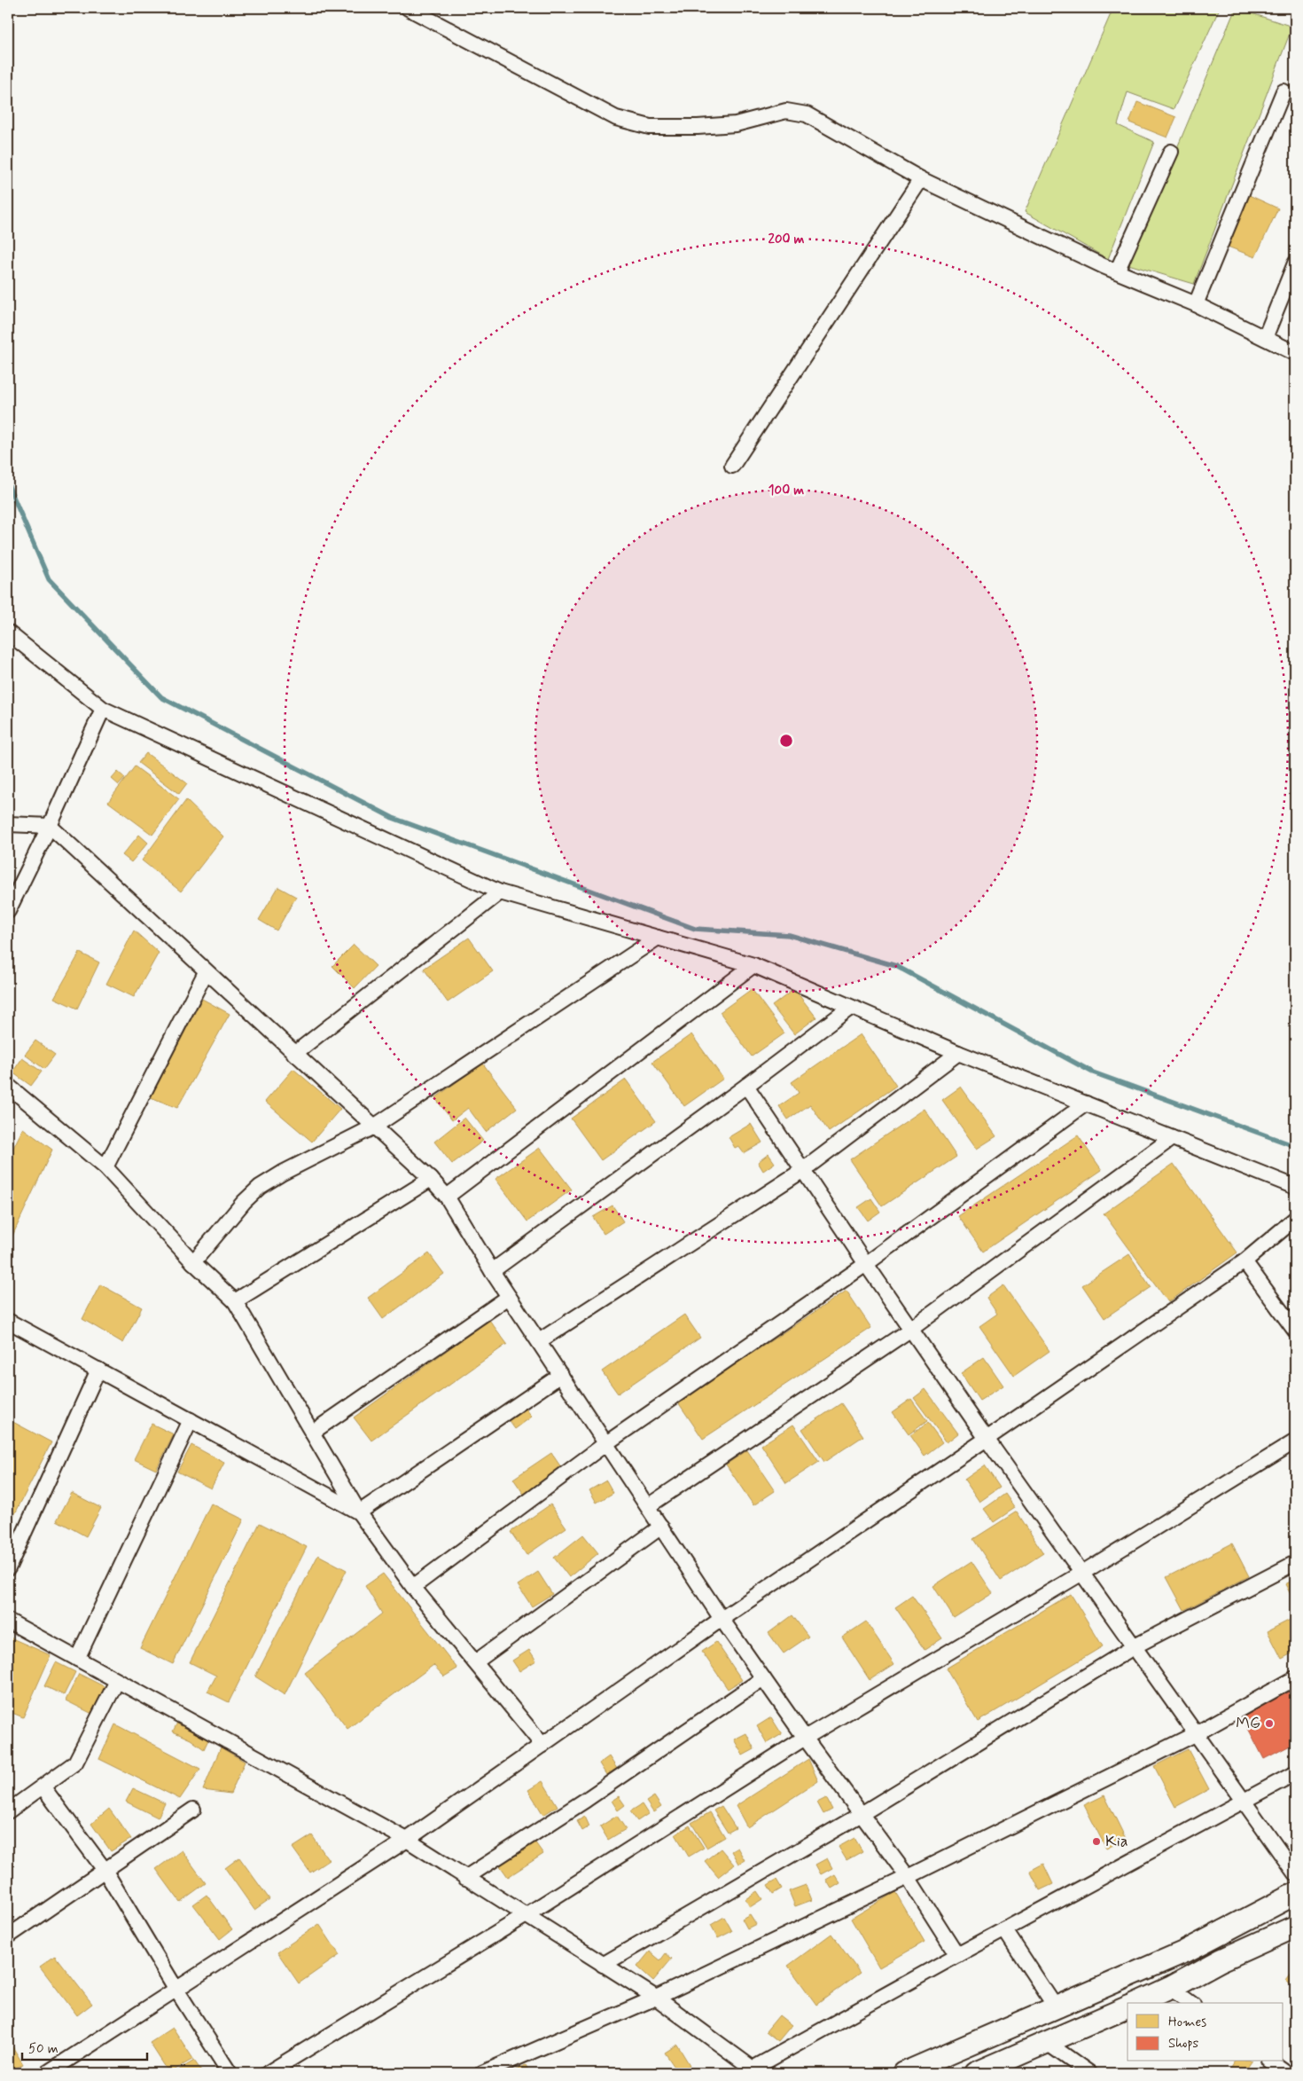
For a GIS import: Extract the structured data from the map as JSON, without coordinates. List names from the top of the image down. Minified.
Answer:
{"places":["MG","Kia"],"legend":["Homes","Shops"],"scale_bar":"50 m","rings":["200 m","100 m"]}
